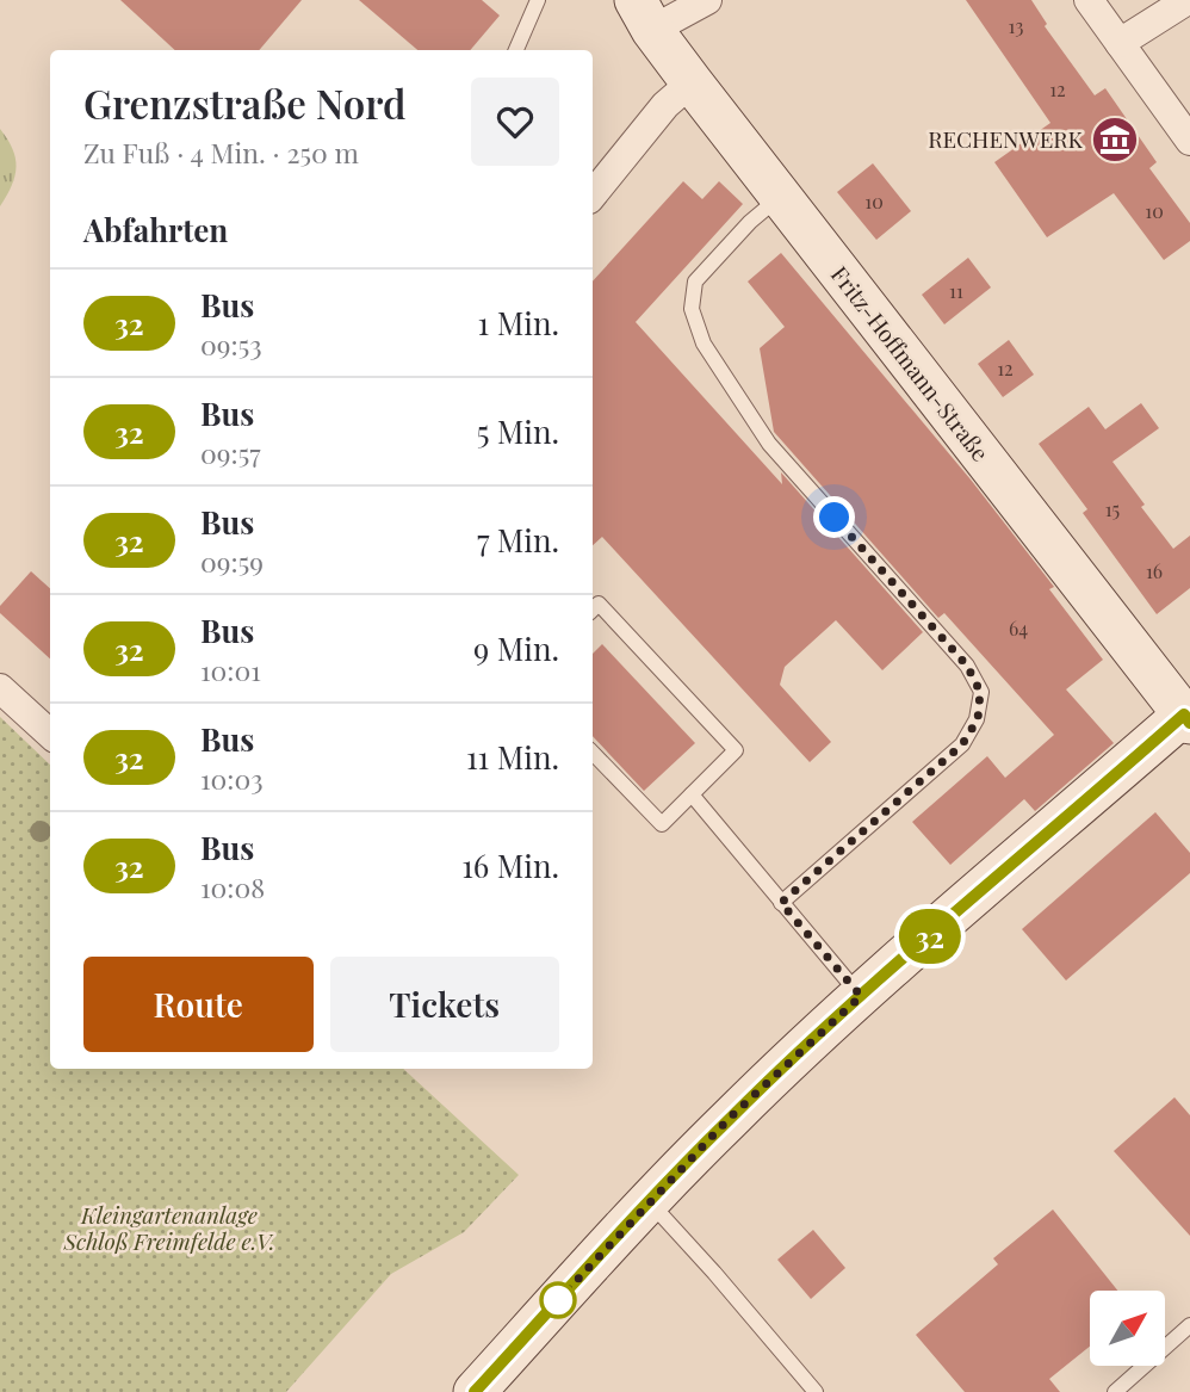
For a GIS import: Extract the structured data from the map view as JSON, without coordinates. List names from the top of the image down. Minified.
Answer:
{"streets":{"street":["Fritz-Hoffmann-Straße"]},"parks":["Kleingartenanlage Schloß Freimfelde e.V."],"places":{"museum":["RECHENWERK"]},"lines":["bus line 32"],"house_numbers":["13","12","10","10","11","12","15","16","64"],"north":"top right","page":{"on_map":"32","heading":[["Grenzstraße Nord","Zu Fuß · 4 Min. · 250 m"],"Abfahrten"],"list":[{"mark":"32","name":"Bus","note":"09:53","value":"1 Min."},{"mark":"32","name":"Bus","note":"09:57","value":"5 Min."},{"mark":"32","name":"Bus","note":"09:59","value":"7 Min."},{"mark":"32","name":"Bus","note":"10:01","value":"9 Min."},{"mark":"32","name":"Bus","note":"10:03","value":"11 Min."},{"mark":"32","name":"Bus","note":"10:08","value":"16 Min."}],"buttons":["Route","Tickets"]}}
